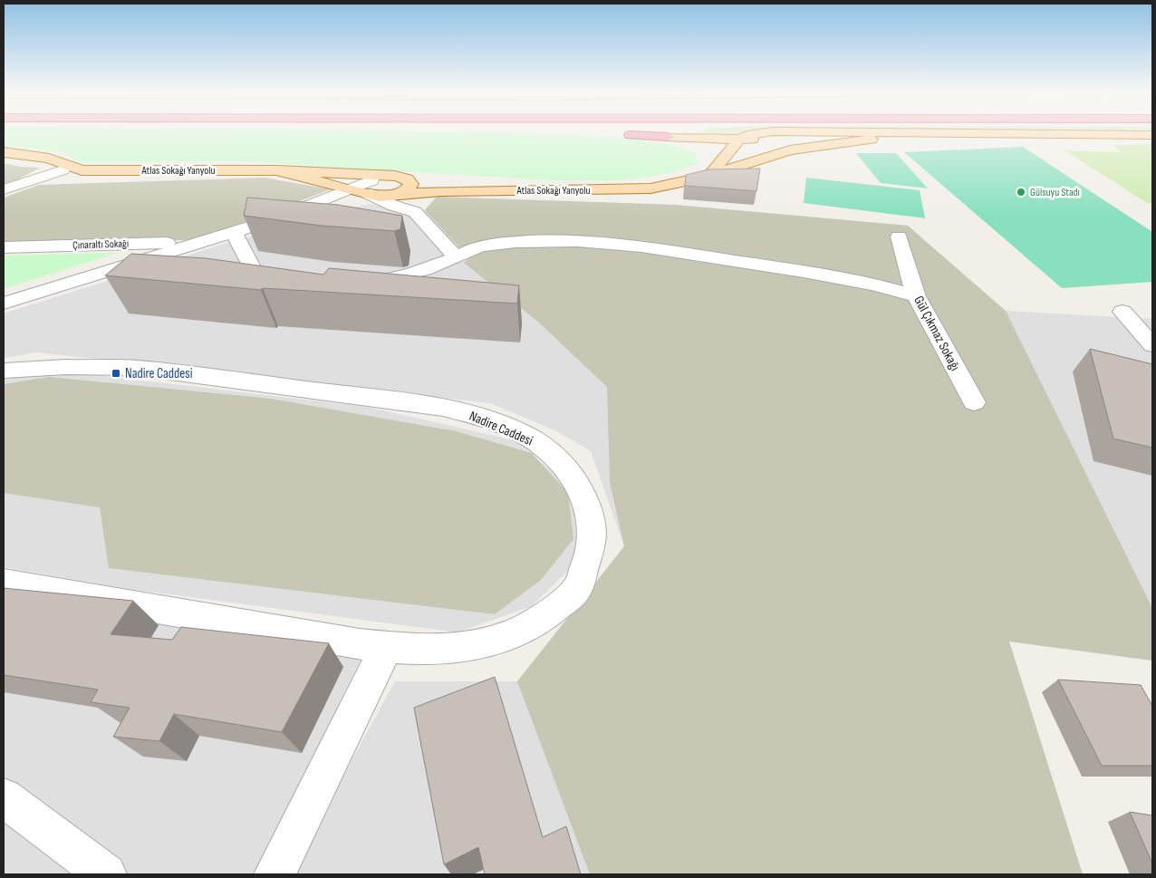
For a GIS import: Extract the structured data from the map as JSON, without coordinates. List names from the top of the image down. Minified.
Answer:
{"streets":{"main road":["Atlas Sokağı Yanyolu"],"street":["Çınaraltı Sokağı","Gül Çıkmaz Sokağı","Nadire Caddesi"]},"places":{"other":["Gülsuyu Stadı"],"transit":["Nadire Caddesi"]}}
